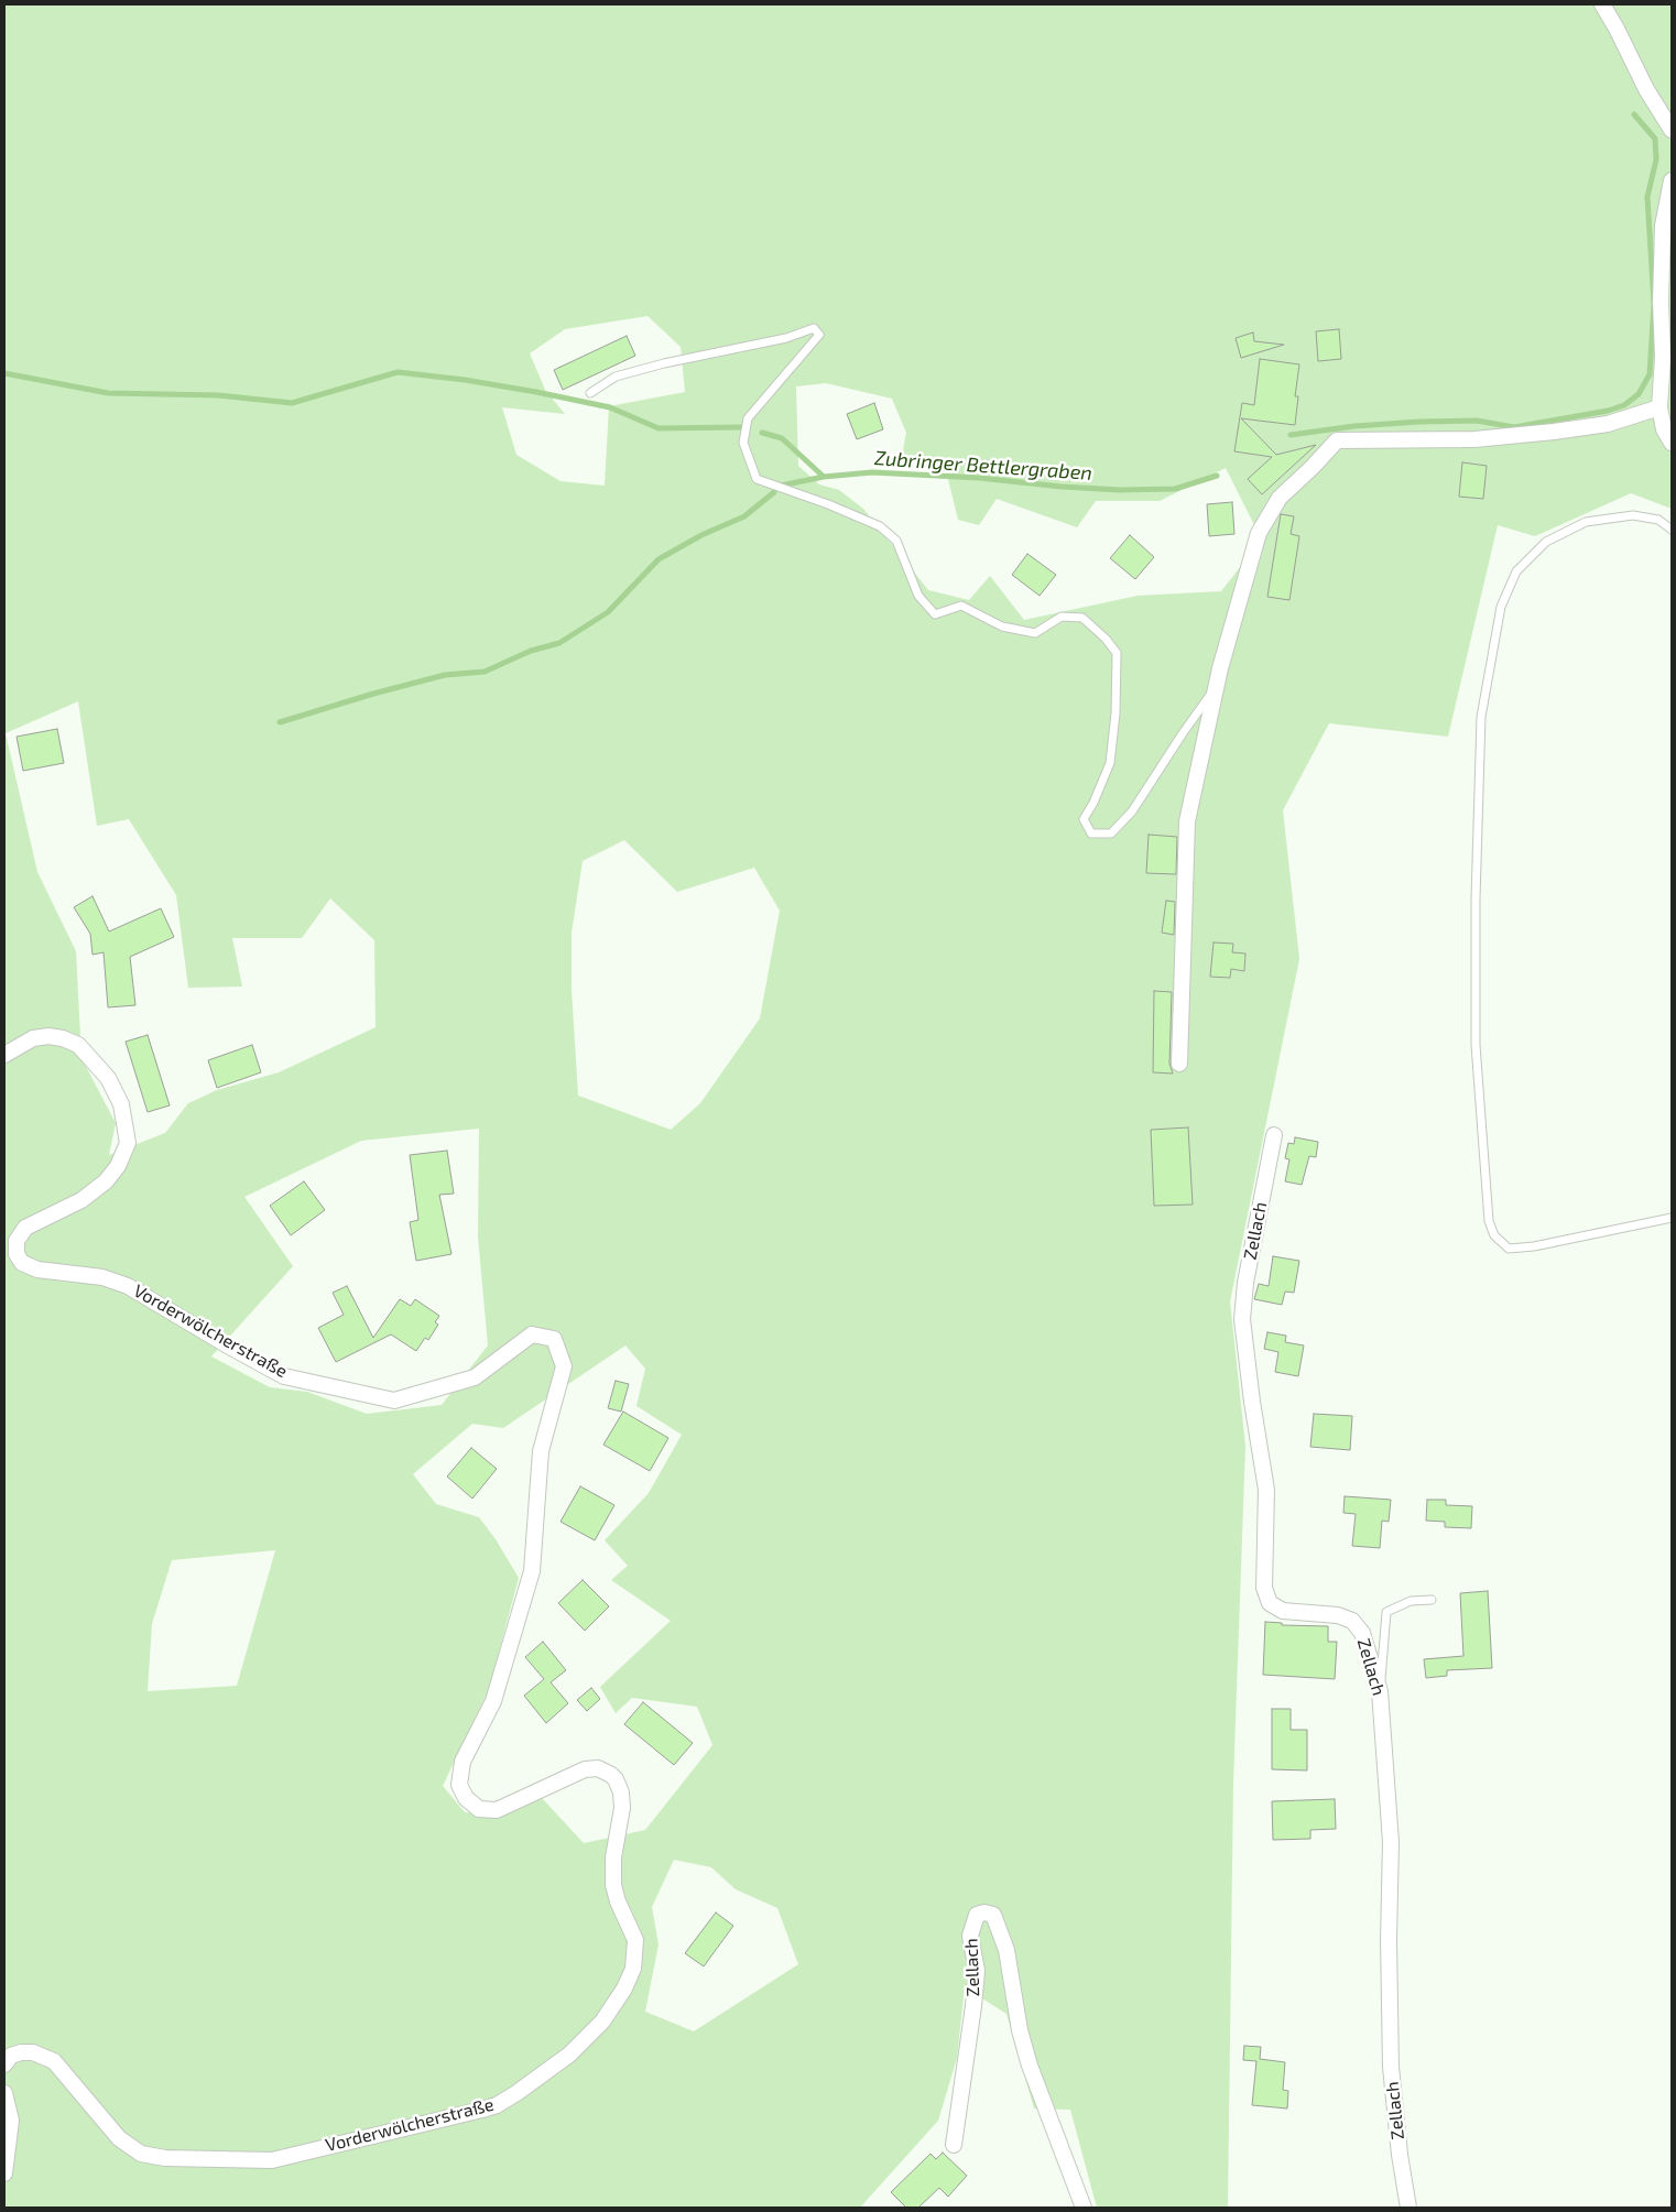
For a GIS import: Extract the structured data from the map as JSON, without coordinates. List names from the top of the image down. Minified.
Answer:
{"streets":{"street":["Zellach","Vorderwölcherstraße"]},"water":["Zubringer Bettlergraben"]}
